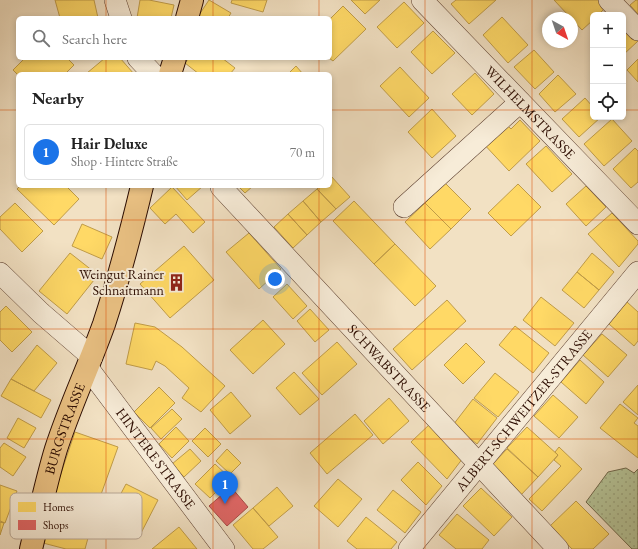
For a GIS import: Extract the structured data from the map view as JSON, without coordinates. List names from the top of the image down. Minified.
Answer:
{"streets":{"main road":["BURGSTRASSE"],"street":["WILHELMSTRASSE","SCHWABSTRASSE","ALBERT-SCHWEITZER-STRASSE","HINTERE STRASSE"]},"crossings":[["SCHWABSTRASSE","ALBERT-SCHWEITZER-STRASSE"],["BURGSTRASSE","HINTERE STRASSE"]],"places":{"building":["Weingut Rainer Schnaitmann"]},"legend":["Homes","Shops"],"north":"bottom right","page":{"map_buttons":["+","−"],"search":"Search here","heading":"Nearby","list":[{"mark":"1","name":"Hair Deluxe","note":"Shop · Hintere Straße","value":"70 m"}],"pins":"1"}}
